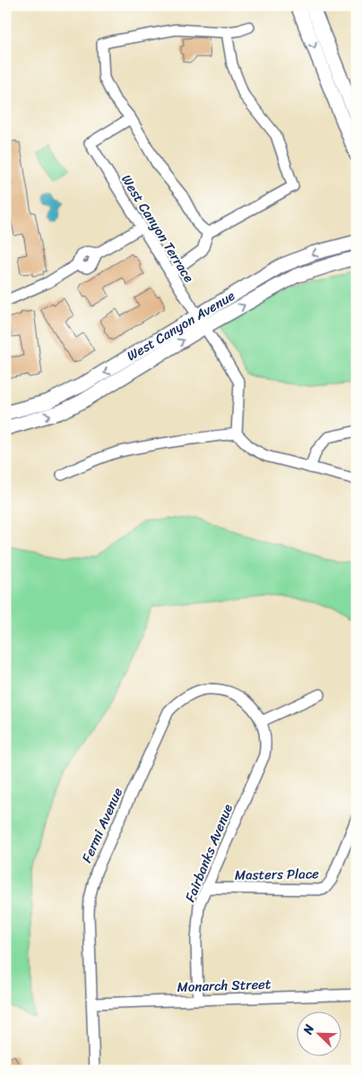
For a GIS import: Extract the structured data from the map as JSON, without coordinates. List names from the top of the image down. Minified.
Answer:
{"streets":{"street":["West Canyon Terrace","West Canyon Avenue","Fermi Avenue","Fairbanks Avenue","Masters Place","Monarch Street"]},"crossings":[["West Canyon Terrace","West Canyon Avenue"],["Fermi Avenue","Fairbanks Avenue"],["Fermi Avenue","Monarch Street"],["Fairbanks Avenue","Masters Place"],["Fairbanks Avenue","Monarch Street"]],"north":"top left"}
